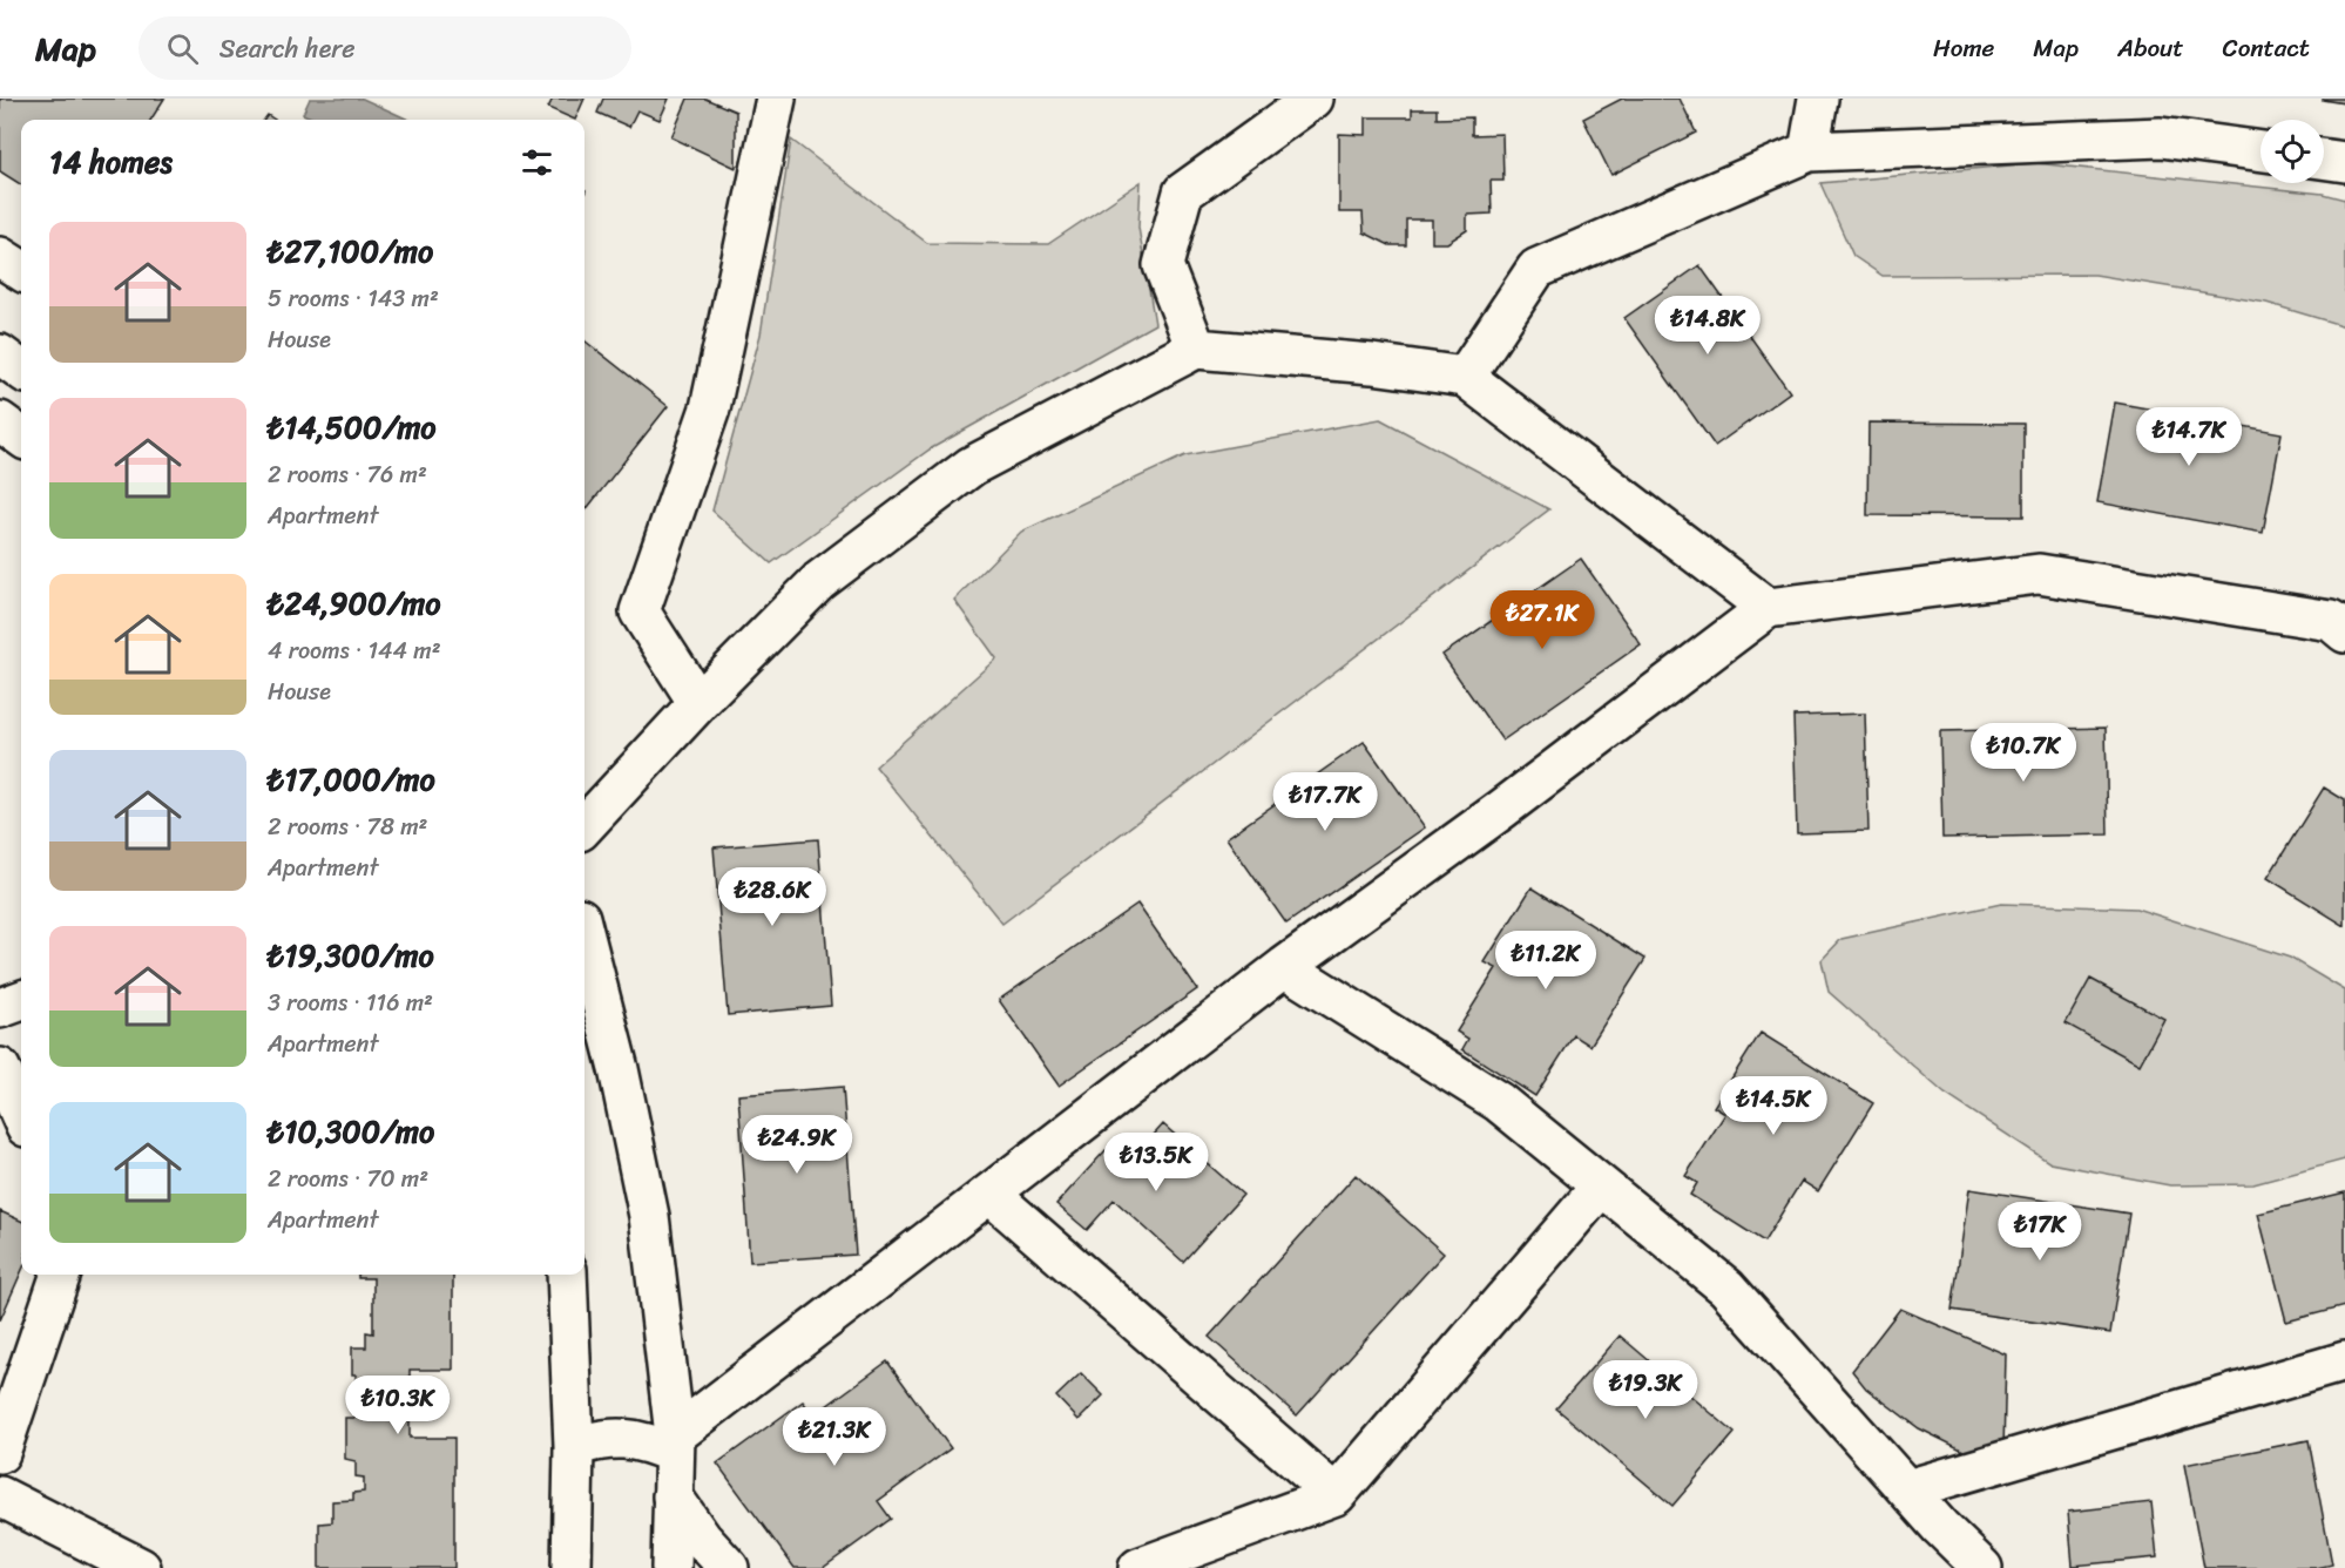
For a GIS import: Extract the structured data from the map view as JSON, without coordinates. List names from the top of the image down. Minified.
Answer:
{"page":{"header":"Map","search":"Search here","nav":["Home","Map","About","Contact"],"heading":"14 homes","list":[{"name":"₺27,100/mo","note":"5 rooms · 143 m² · House"},{"name":"₺14,500/mo","note":"2 rooms · 76 m² · Apartment"},{"name":"₺24,900/mo","note":"4 rooms · 144 m² · House"},{"name":"₺17,000/mo","note":"2 rooms · 78 m² · Apartment"},{"name":"₺19,300/mo","note":"3 rooms · 116 m² · Apartment"},{"name":"₺10,300/mo","note":"2 rooms · 70 m² · Apartment"}],"price":["₺14.8K","₺14.7K","₺27.1K","₺10.7K","₺17.7K","₺28.6K","₺11.2K","₺14.5K","₺24.9K","₺13.5K","₺17K","₺19.3K","₺10.3K","₺21.3K"]}}
